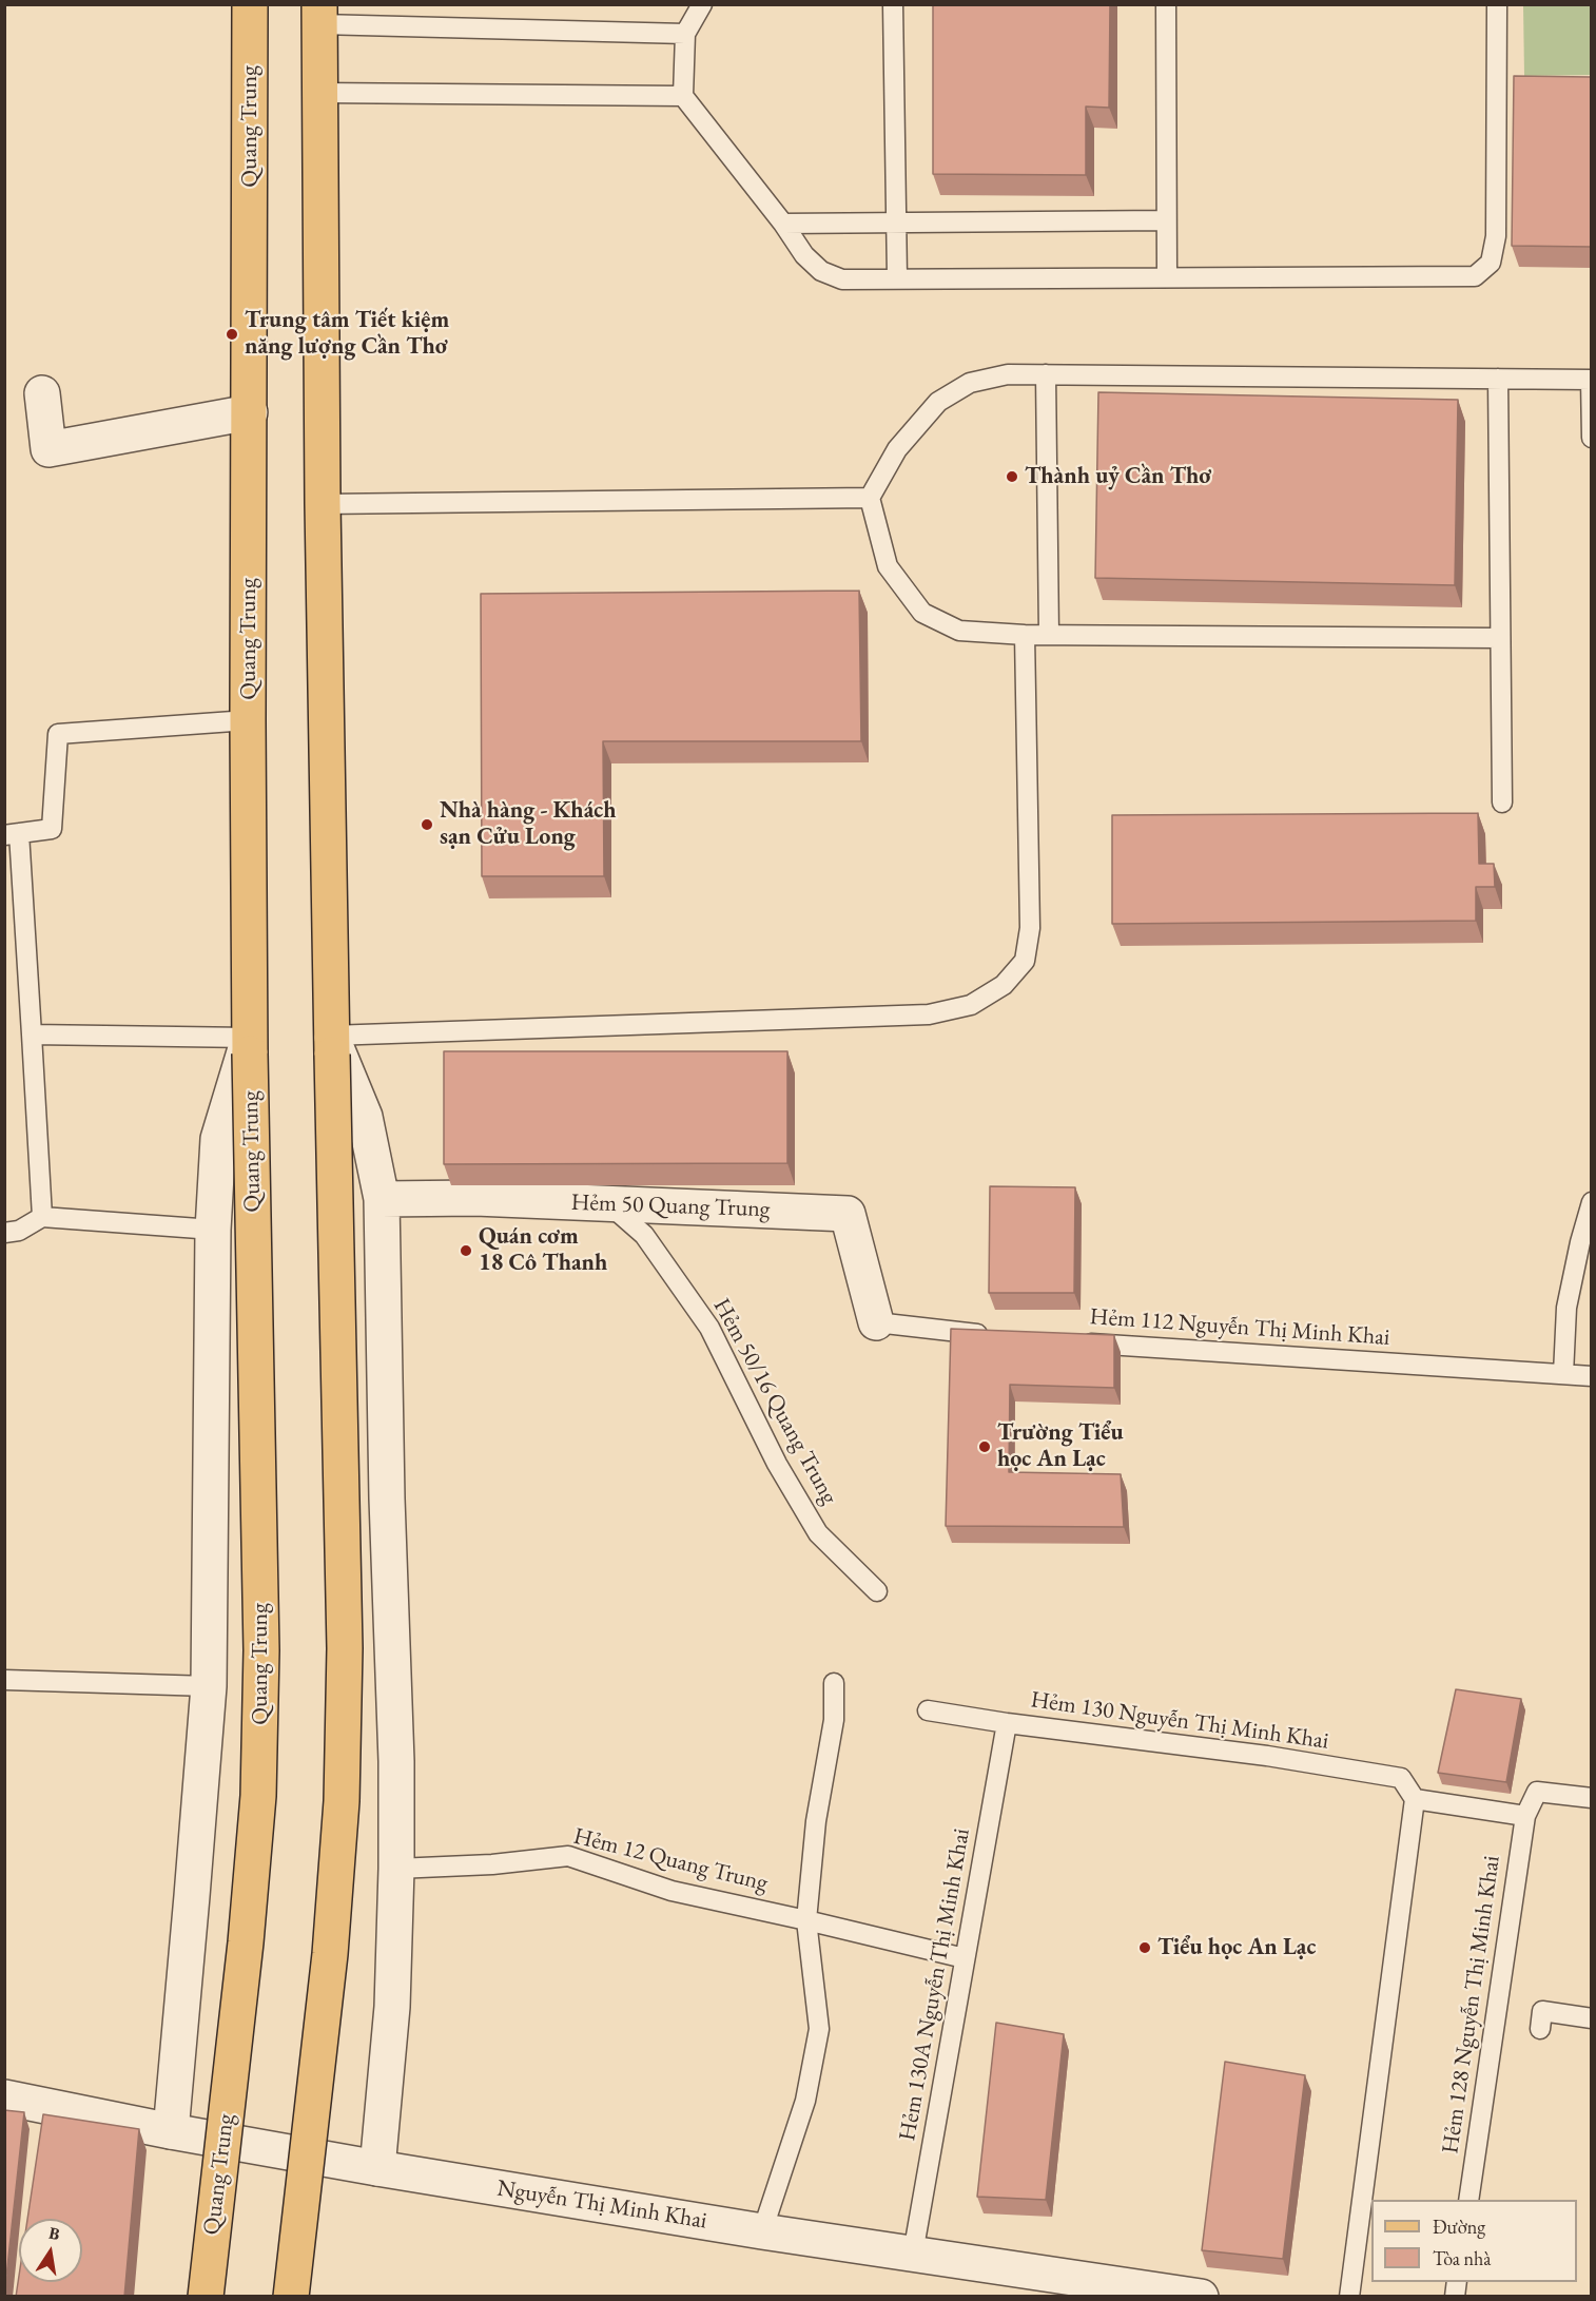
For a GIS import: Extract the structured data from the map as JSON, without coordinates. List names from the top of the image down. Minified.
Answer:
{"streets":{"main road":["Quang Trung"],"street":["Hẻm 50 Quang Trung","Nguyễn Thị Minh Khai"],"lane":["Hẻm 112 Nguyễn Thị Minh Khai","Hẻm 50/16 Quang Trung","Hẻm 130 Nguyễn Thị Minh Khai","Hẻm 12 Quang Trung","Hẻm 130A Nguyễn Thị Minh Khai","Hẻm 128 Nguyễn Thị Minh Khai"]},"crossings":[["Hẻm 50 Quang Trung","Hẻm 50/16 Quang Trung"],["Hẻm 130 Nguyễn Thị Minh Khai","Hẻm 130A Nguyễn Thị Minh Khai"],["Hẻm 12 Quang Trung","Hẻm 130A Nguyễn Thị Minh Khai"],["Hẻm 130A Nguyễn Thị Minh Khai","Nguyễn Thị Minh Khai"]],"places":["Trung tâm Tiết kiệm năng lượng Cần Thơ","Thành uỷ Cần Thơ","Nhà hàng - Khách sạn Cửu Long","Quán cơm 18 Cô Thanh","Trường Tiểu học An Lạc","Tiểu học An Lạc"],"legend":["Đường","Tòa nhà"],"north":"top"}
